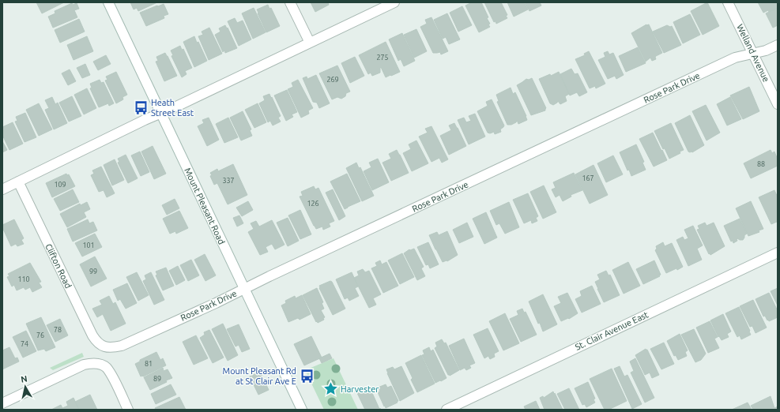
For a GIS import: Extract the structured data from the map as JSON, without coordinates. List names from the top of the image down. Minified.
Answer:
{"streets":{"street":["Welland Avenue","Rose Park Drive","Mount Pleasant Road","Clifton Road","St. Clair Avenue East"]},"crossings":[["Welland Avenue","Rose Park Drive"],["Rose Park Drive","Mount Pleasant Road"],["Rose Park Drive","Clifton Road"]],"places":{"bus stop":["Heath Street East","Mount Pleasant Rd at St Clair Ave E"],"place":["Harvester"]},"house_numbers":["275","269","88","167","337","109","126","101","99","110","78","76","74","81","89"],"north":"top"}
